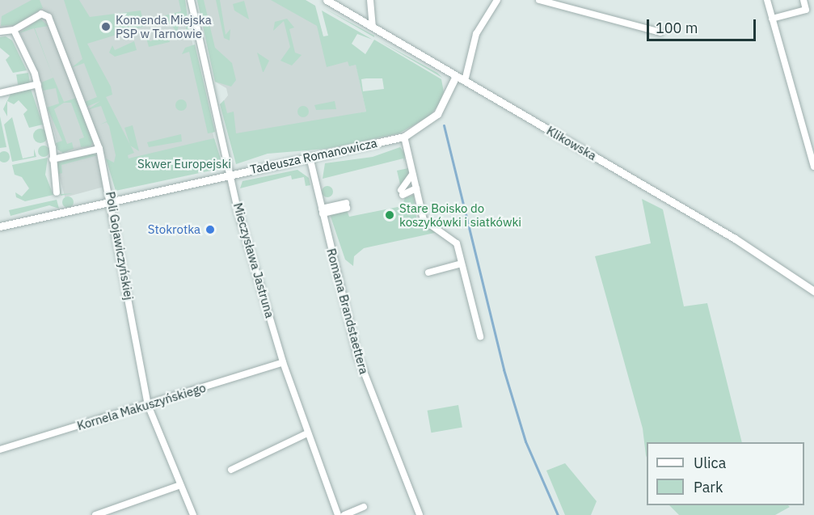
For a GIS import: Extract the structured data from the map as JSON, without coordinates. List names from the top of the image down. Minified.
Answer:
{"streets":{"street":["Klikowska","Tadeusza Romanowicza","Poli Gojawiczyńskiej","Mieczysława Jastruna","Romana Brandstaettera","Kornela Makuszyńskiego"]},"crossings":[["Klikowska","Tadeusza Romanowicza"],["Tadeusza Romanowicza","Poli Gojawiczyńskiej"],["Tadeusza Romanowicza","Mieczysława Jastruna"],["Tadeusza Romanowicza","Romana Brandstaettera"],["Poli Gojawiczyńskiej","Kornela Makuszyńskiego"],["Mieczysława Jastruna","Kornela Makuszyńskiego"]],"parks":["Skwer Europejski"],"places":["Komenda Miejska PSP w Tarnowie","Stare Boisko do koszykówki i siatkówki","Stokrotka"],"legend":["Ulica","Park"],"scale_bar":"100 m"}
